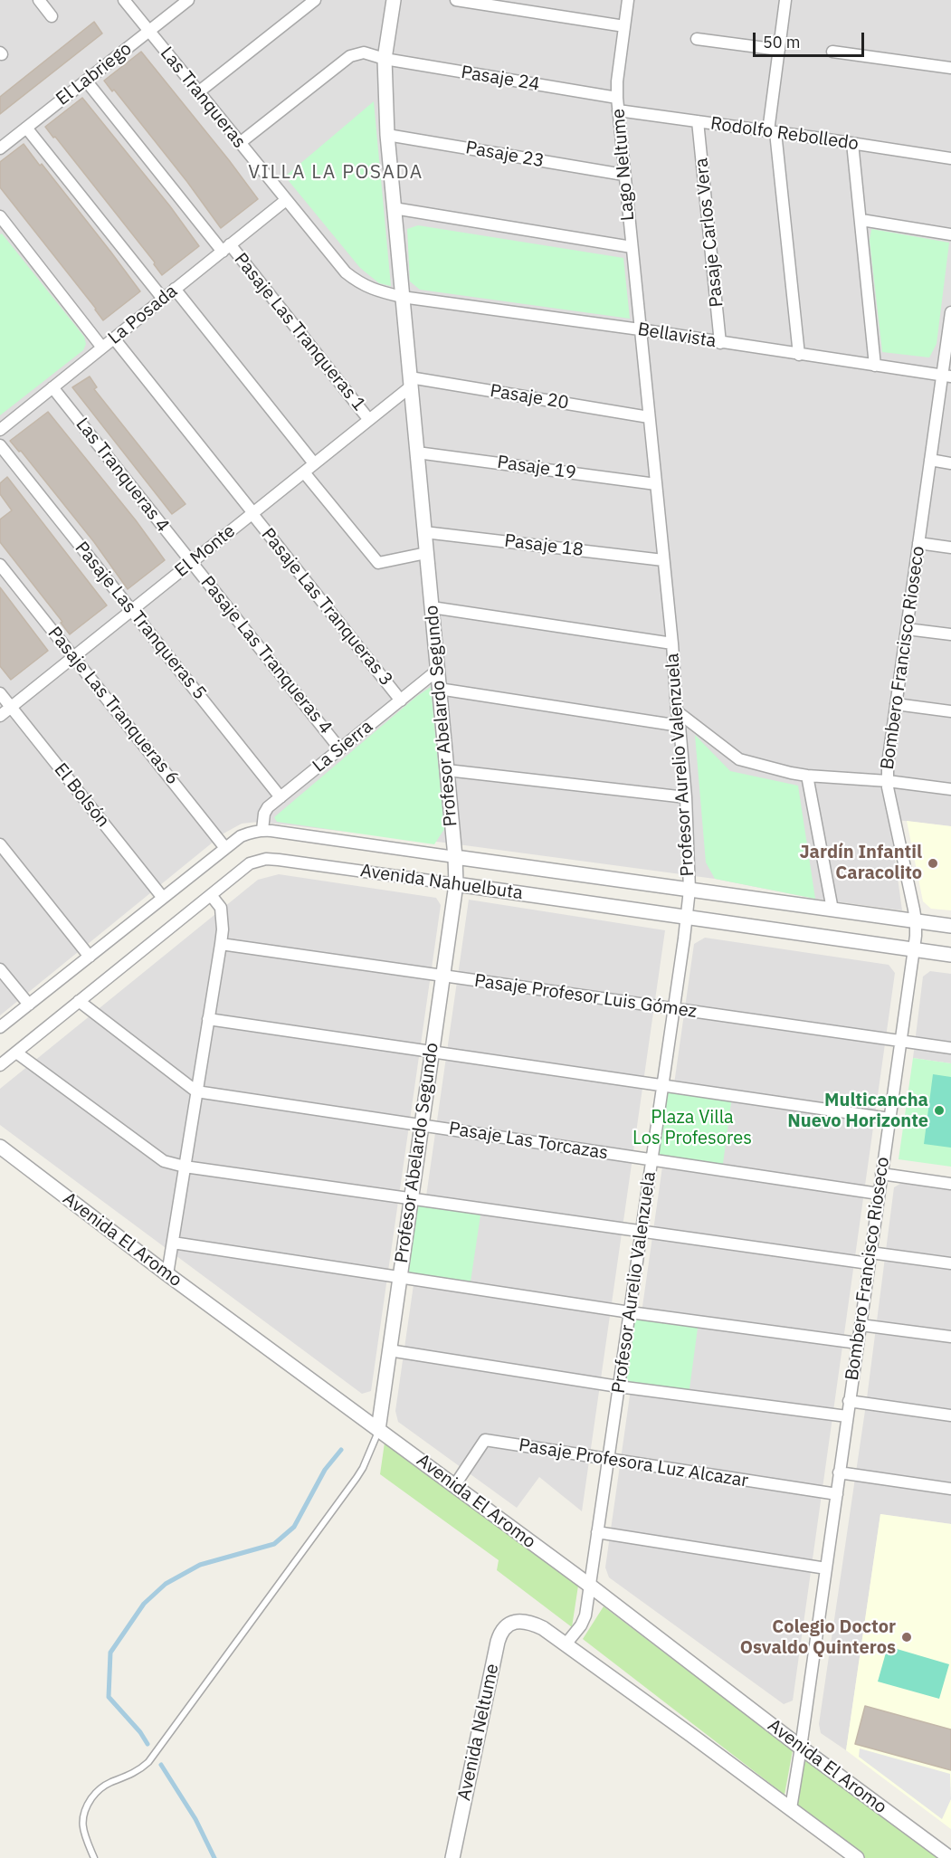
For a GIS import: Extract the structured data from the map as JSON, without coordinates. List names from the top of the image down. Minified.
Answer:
{"streets":{"street":["El Labriego","Pasaje 24","Las Tranqueras","Rodolfo Rebolledo","Pasaje 23","Lago Neltume","Pasaje Carlos Vera","La Posada","Pasaje Las Tranqueras 1","Bellavista","Pasaje 20","Pasaje 19","Las Tranqueras 4","Pasaje 18","El Monte","Pasaje Las Tranqueras 3","Pasaje Las Tranqueras 5","Pasaje Las Tranqueras 4","Bombero Francisco Rioseco","Pasaje Las Tranqueras 6","Profesor Abelardo Segundo","La Sierra","Profesor Aurelio Valenzuela","El Bolsón","Avenida Nahuelbuta","Pasaje Profesor Luis Gómez","Pasaje Las Torcazas","Avenida El Aromo","Pasaje Profesora Luz Alcazar","Avenida Neltume"]},"crossings":[["El Labriego","Las Tranqueras"],["El Labriego","Pasaje Las Tranqueras 1"],["Pasaje 24","Las Tranqueras"],["Pasaje 24","Lago Neltume"],["Pasaje 24","Profesor Abelardo Segundo"],["Las Tranqueras","La Posada"],["Las Tranqueras","Bellavista"],["Las Tranqueras","Profesor Abelardo Segundo"],["Rodolfo Rebolledo","Lago Neltume"],["Rodolfo Rebolledo","Pasaje Carlos Vera"],["Pasaje 23","Lago Neltume"],["Pasaje 23","Profesor Abelardo Segundo"],["Lago Neltume","Bellavista"],["Lago Neltume","Profesor Aurelio Valenzuela"],["Pasaje Carlos Vera","Bellavista"],["La Posada","Pasaje Las Tranqueras 1"],["La Posada","Las Tranqueras 4"],["La Posada","Pasaje Las Tranqueras 3"],["Pasaje Las Tranqueras 1","El Monte"],["Bellavista","Bombero Francisco Rioseco"],["Bellavista","Profesor Abelardo Segundo"],["Bellavista","Profesor Aurelio Valenzuela"],["Pasaje 20","El Monte"],["Pasaje 20","Profesor Abelardo Segundo"],["Pasaje 20","Profesor Aurelio Valenzuela"],["Pasaje 19","Profesor Abelardo Segundo"],["Pasaje 19","Profesor Aurelio Valenzuela"],["Las Tranqueras 4","El Monte"],["Las Tranqueras 4","Pasaje Las Tranqueras 4"],["Pasaje 18","Profesor Abelardo Segundo"],["Pasaje 18","Profesor Aurelio Valenzuela"],["El Monte","Pasaje Las Tranqueras 3"],["El Monte","Pasaje Las Tranqueras 5"],["El Monte","Pasaje Las Tranqueras 4"],["El Monte","Pasaje Las Tranqueras 6"],["El Monte","Profesor Abelardo Segundo"],["El Monte","El Bolsón"],["Pasaje Las Tranqueras 3","La Sierra"],["Pasaje Las Tranqueras 5","La Sierra"],["Pasaje Las Tranqueras 4","La Sierra"],["Bombero Francisco Rioseco","Avenida Nahuelbuta"],["Bombero Francisco Rioseco","Pasaje Profesor Luis Gómez"],["Bombero Francisco Rioseco","Pasaje Las Torcazas"],["Bombero Francisco Rioseco","Avenida El Aromo"],["Bombero Francisco Rioseco","Pasaje Profesora Luz Alcazar"],["Pasaje Las Tranqueras 6","Avenida Nahuelbuta"],["Profesor Abelardo Segundo","La Sierra"],["Profesor Abelardo Segundo","Avenida Nahuelbuta"],["Profesor Abelardo Segundo","Pasaje Profesor Luis Gómez"],["Profesor Abelardo Segundo","Pasaje Las Torcazas"],["Profesor Abelardo Segundo","Avenida El Aromo"],["La Sierra","Avenida Nahuelbuta"],["Profesor Aurelio Valenzuela","Avenida Nahuelbuta"],["Profesor Aurelio Valenzuela","Pasaje Profesor Luis Gómez"],["Profesor Aurelio Valenzuela","Pasaje Las Torcazas"],["Profesor Aurelio Valenzuela","Avenida El Aromo"],["Profesor Aurelio Valenzuela","Pasaje Profesora Luz Alcazar"],["Profesor Aurelio Valenzuela","Avenida Neltume"],["El Bolsón","Avenida Nahuelbuta"],["Avenida Nahuelbuta","Pasaje Las Torcazas"],["Avenida El Aromo","Pasaje Profesora Luz Alcazar"]],"districts":["VILLA LA POSADA"],"parks":["Plaza Villa Los Profesores"],"places":["Jardín Infantil Caracolito","Multicancha Nuevo Horizonte","Colegio Doctor Osvaldo Quinteros"],"scale_bar":"50 m"}
